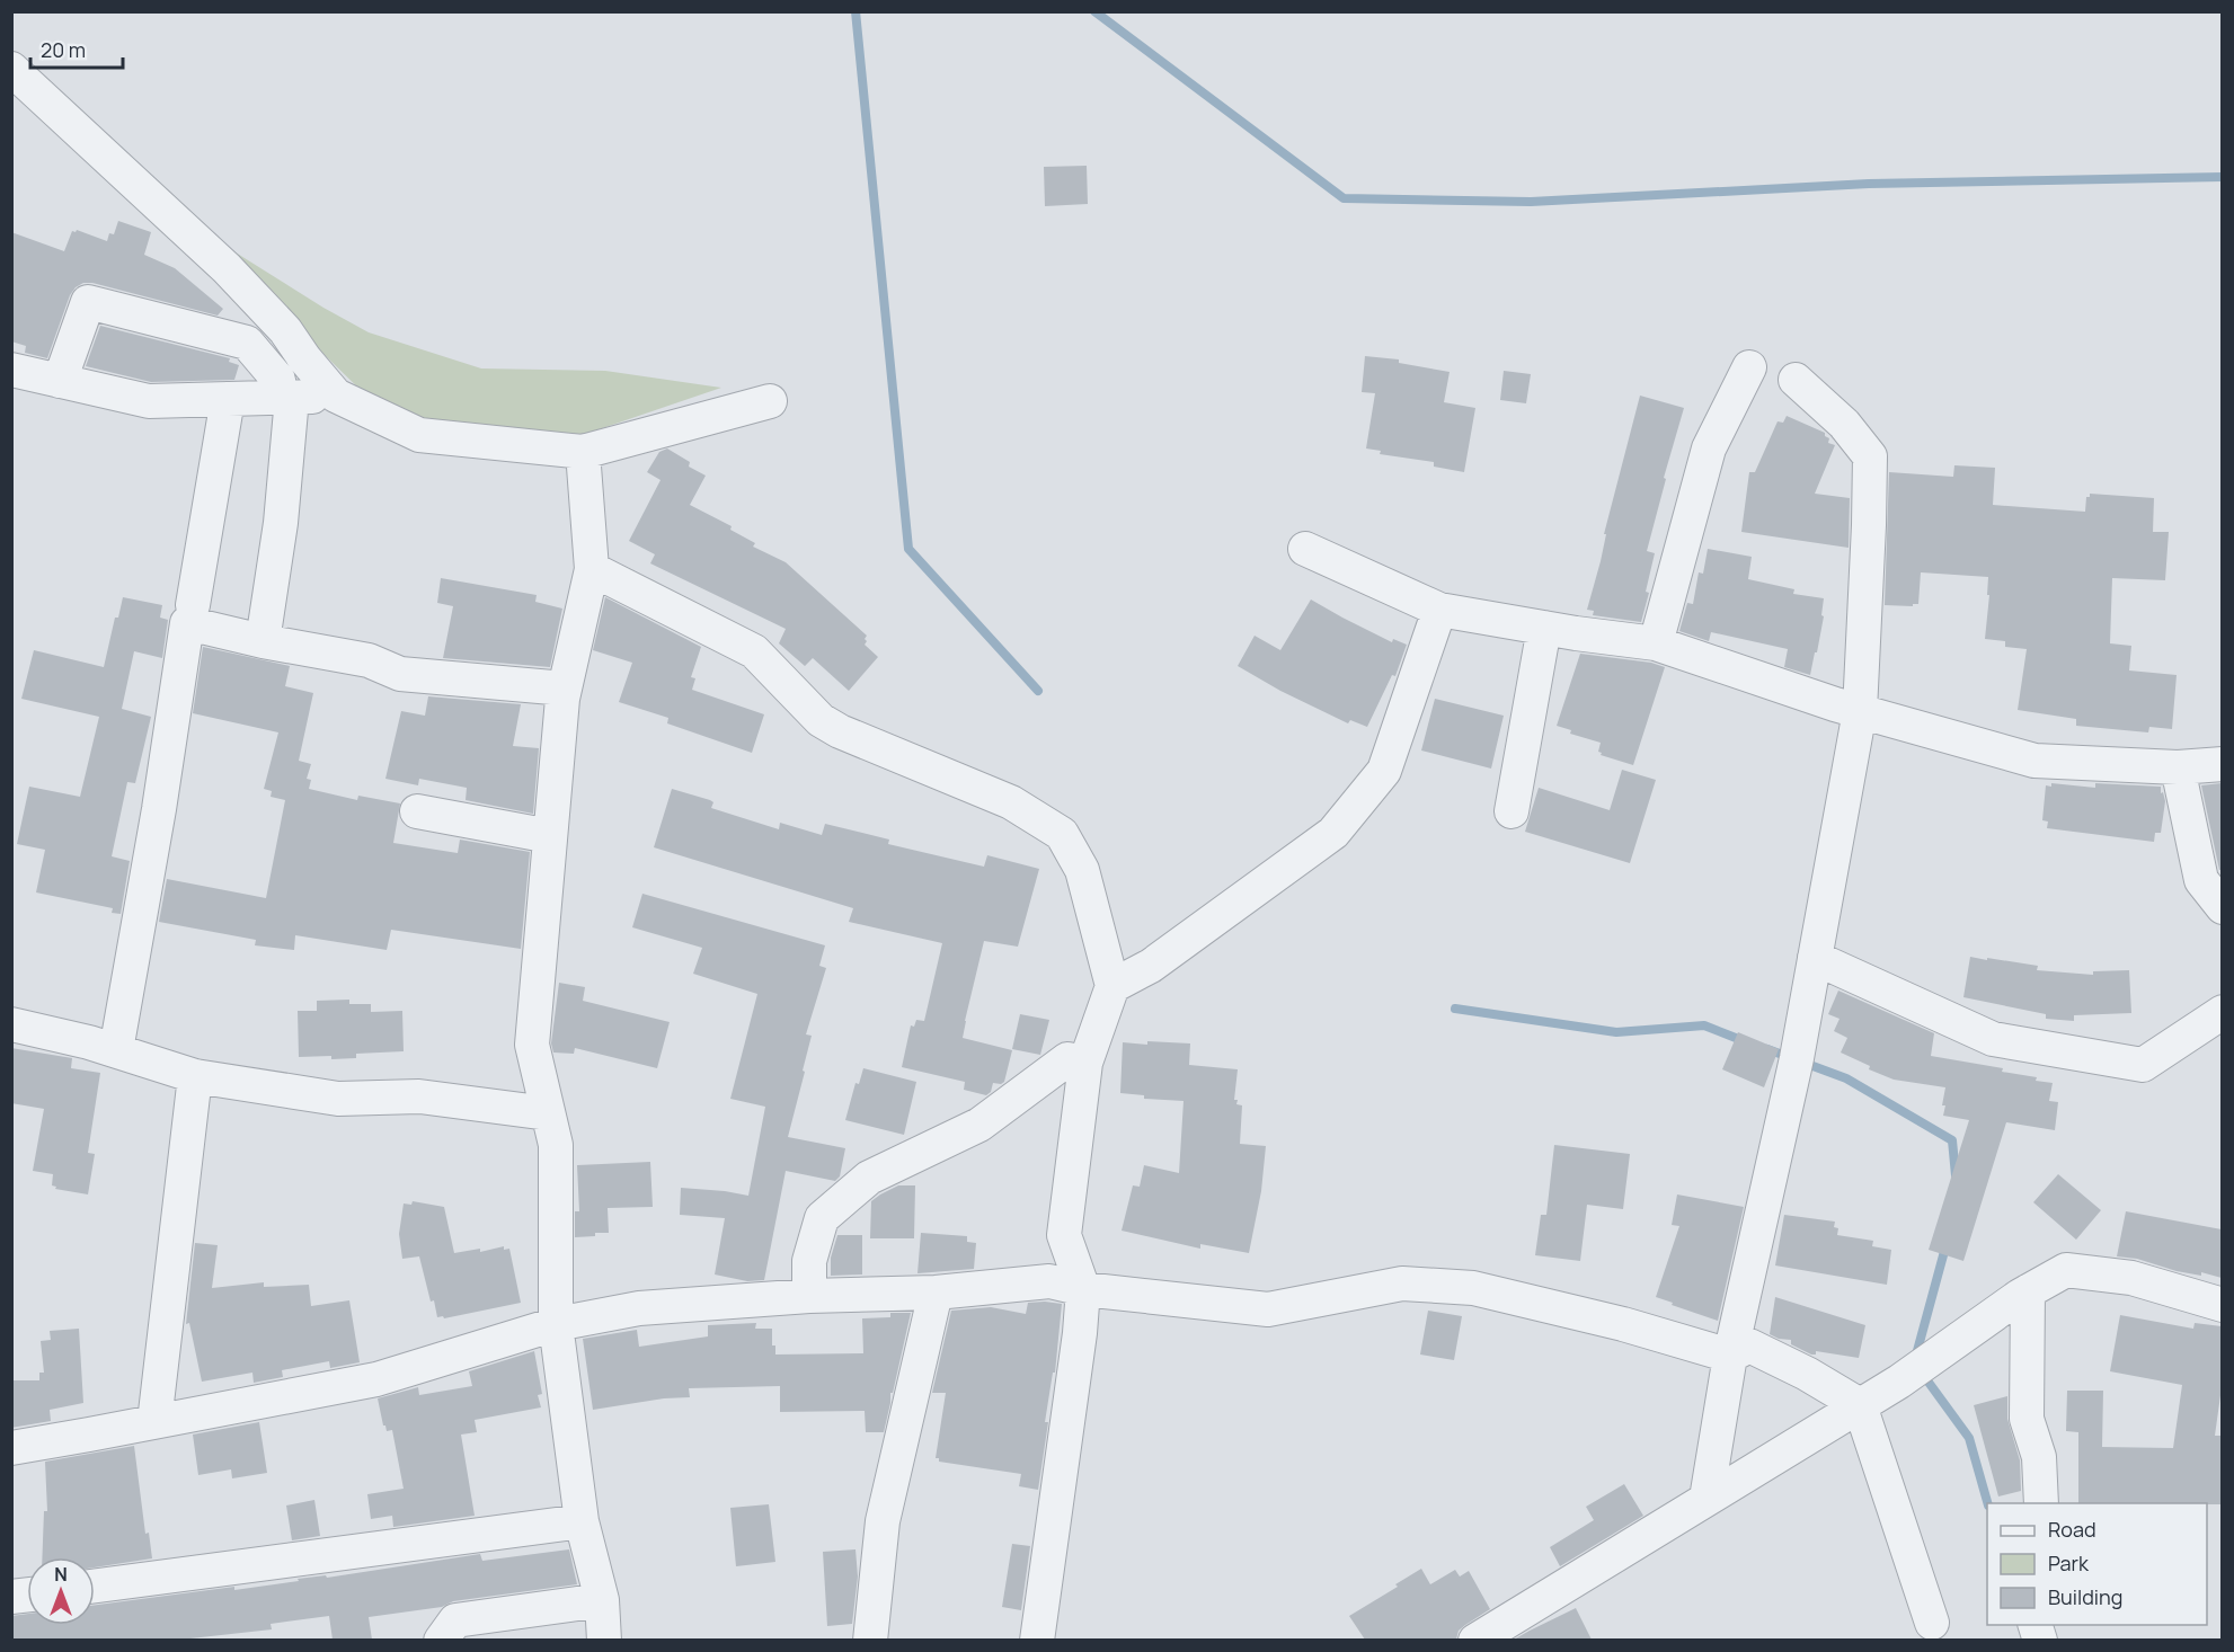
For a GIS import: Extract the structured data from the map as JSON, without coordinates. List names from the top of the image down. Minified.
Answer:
{"legend":["Road","Park","Building"],"scale_bar":"20 m","north":"top"}
